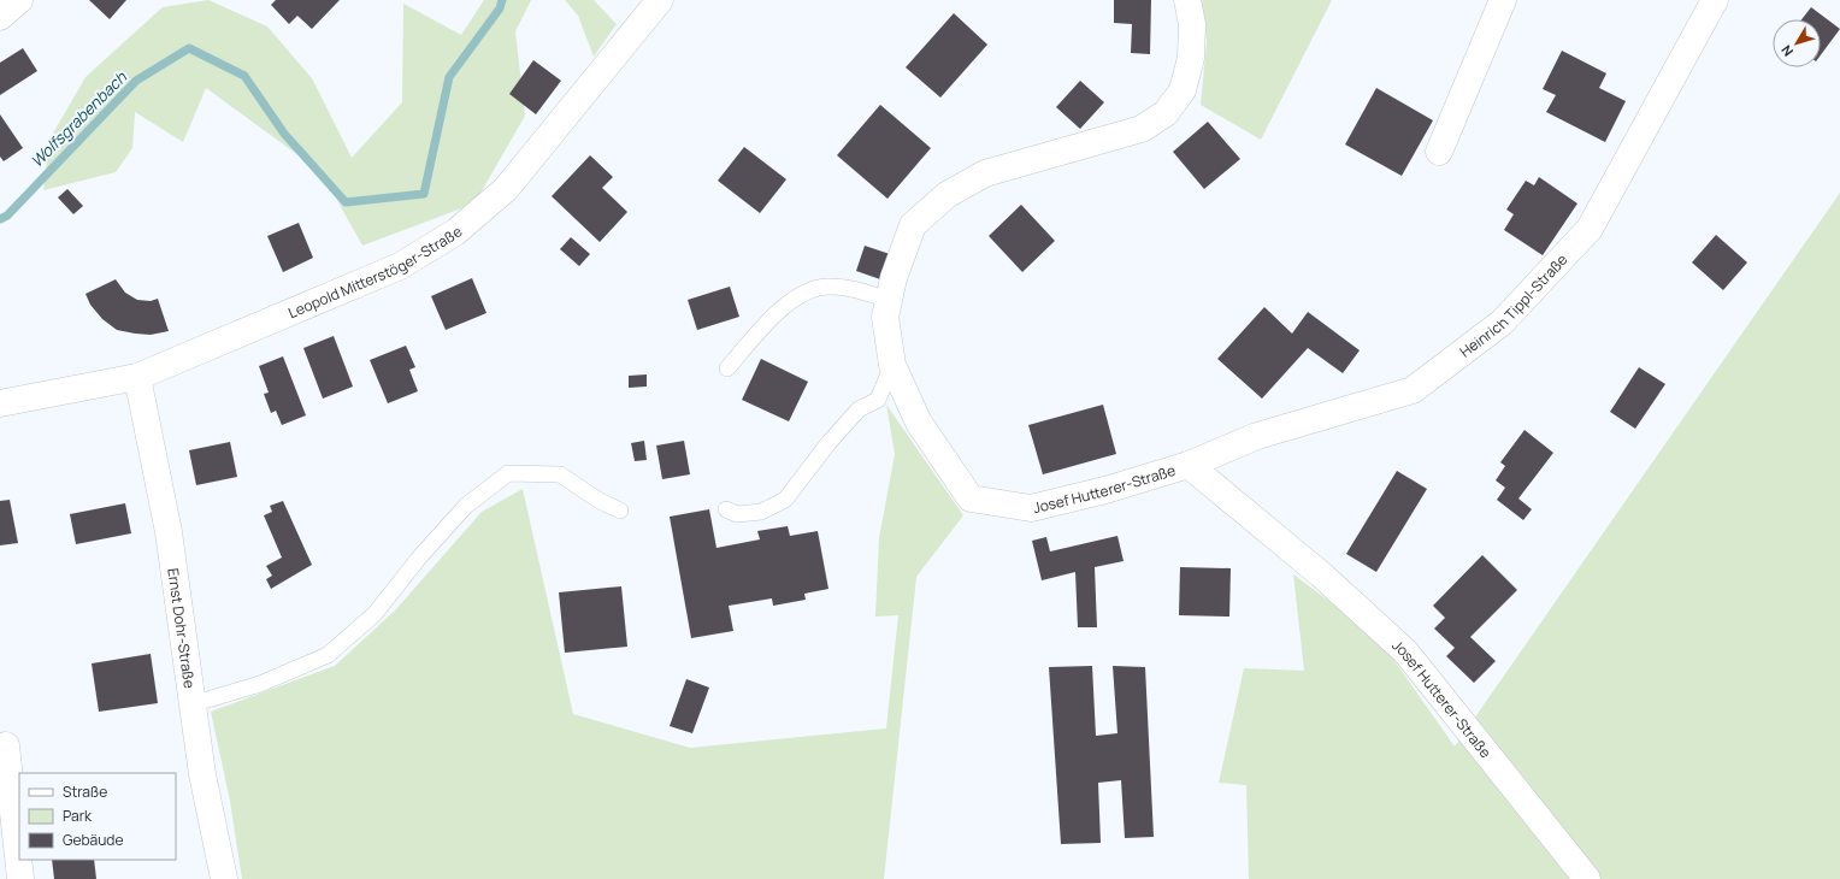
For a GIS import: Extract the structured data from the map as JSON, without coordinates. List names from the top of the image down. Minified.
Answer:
{"streets":{"street":["Leopold Mitterstöger-Straße","Heinrich Tippl-Straße","Josef Hutterer-Straße","Ernst Dohr-Straße"]},"crossings":[["Leopold Mitterstöger-Straße","Ernst Dohr-Straße"],["Heinrich Tippl-Straße","Josef Hutterer-Straße"]],"water":["Wolfsgrabenbach"],"legend":["Straße","Park","Gebäude"],"north":"bottom left"}
